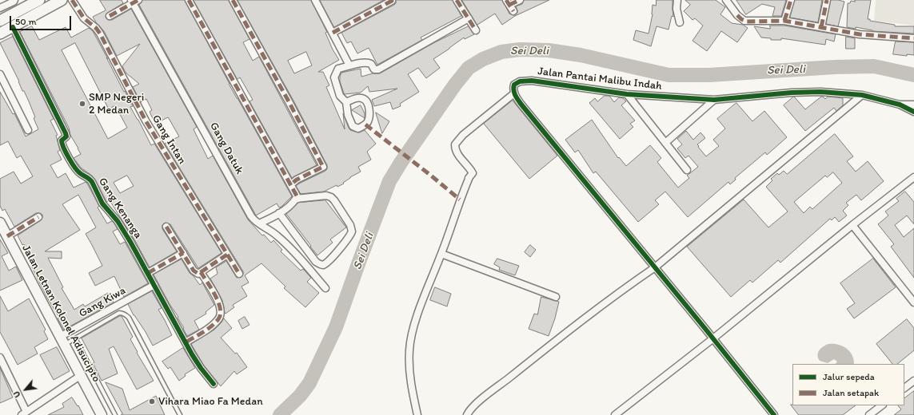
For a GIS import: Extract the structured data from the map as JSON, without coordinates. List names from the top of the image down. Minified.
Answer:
{"streets":{"main road":["Jalan Letnan Kolonel Adisucipto"],"street":["Jalan Pantai Malibu Indah","Gang Intan","Gang Datuk","Gang Kenanga","Gang Kiwa"]},"crossings":[["Gang Kenanga","Gang Kiwa"],["Gang Kiwa","Jalan Letnan Kolonel Adisucipto"]],"water":["Sei Deli"],"places":["SMP Negeri 2 Medan","Vihara Miao Fa Medan"],"legend":["Jalur sepeda","Jalan setapak"],"scale_bar":"50 m","north":"bottom left"}
